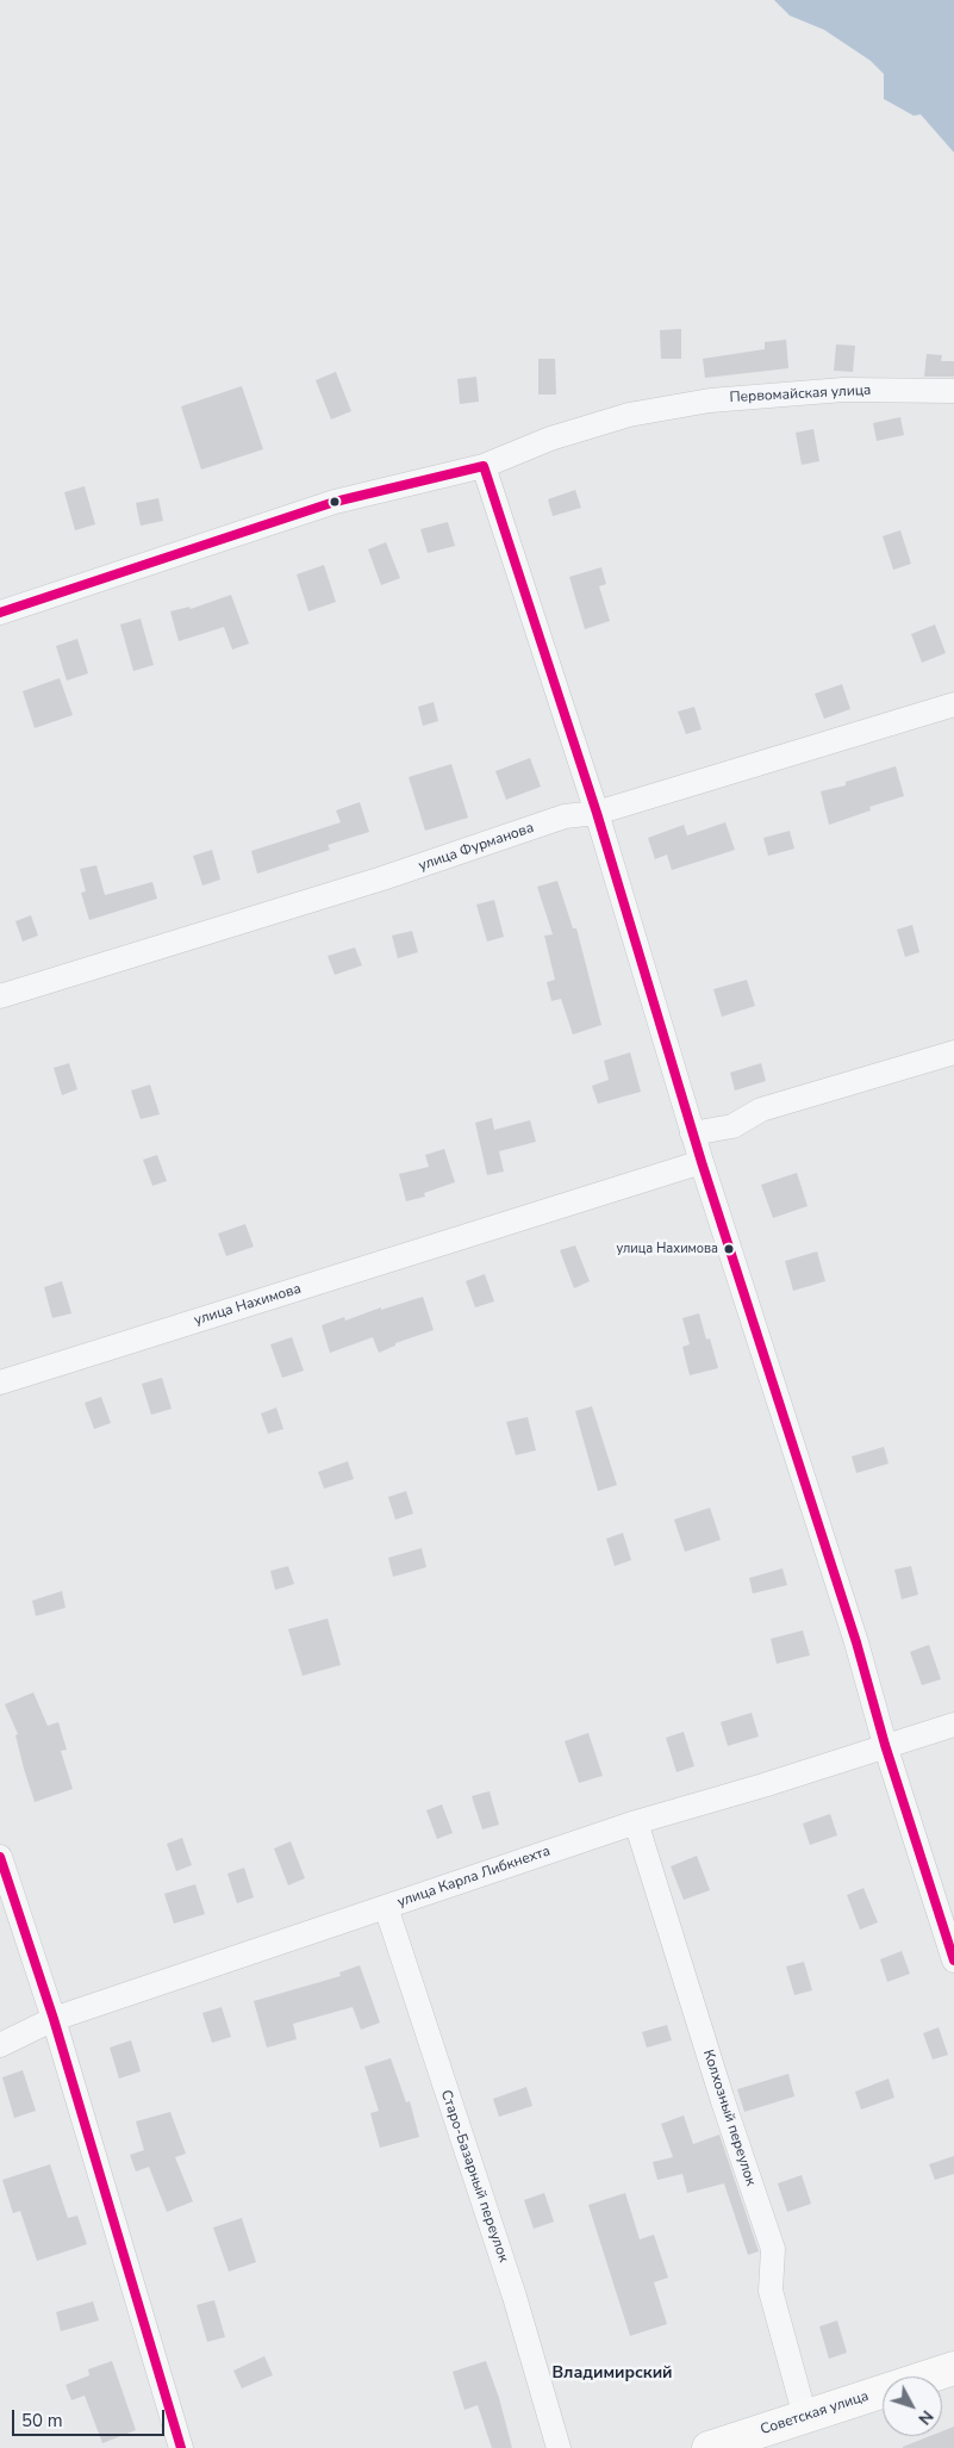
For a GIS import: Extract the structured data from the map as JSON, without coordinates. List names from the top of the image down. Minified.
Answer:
{"streets":{"street":["Первомайская улица","улица Фурманова","улица Нахимова","улица Карла Либкнехта","Колхозный переулок","Старо-Базарный переулок","Советская улица"]},"crossings":[["улица Карла Либкнехта","Колхозный переулок"],["улица Карла Либкнехта","Старо-Базарный переулок"],["Колхозный переулок","Советская улица"]],"districts":["Владимирский"],"places":["улица Нахимова"],"scale_bar":"50 m","north":"bottom right"}
